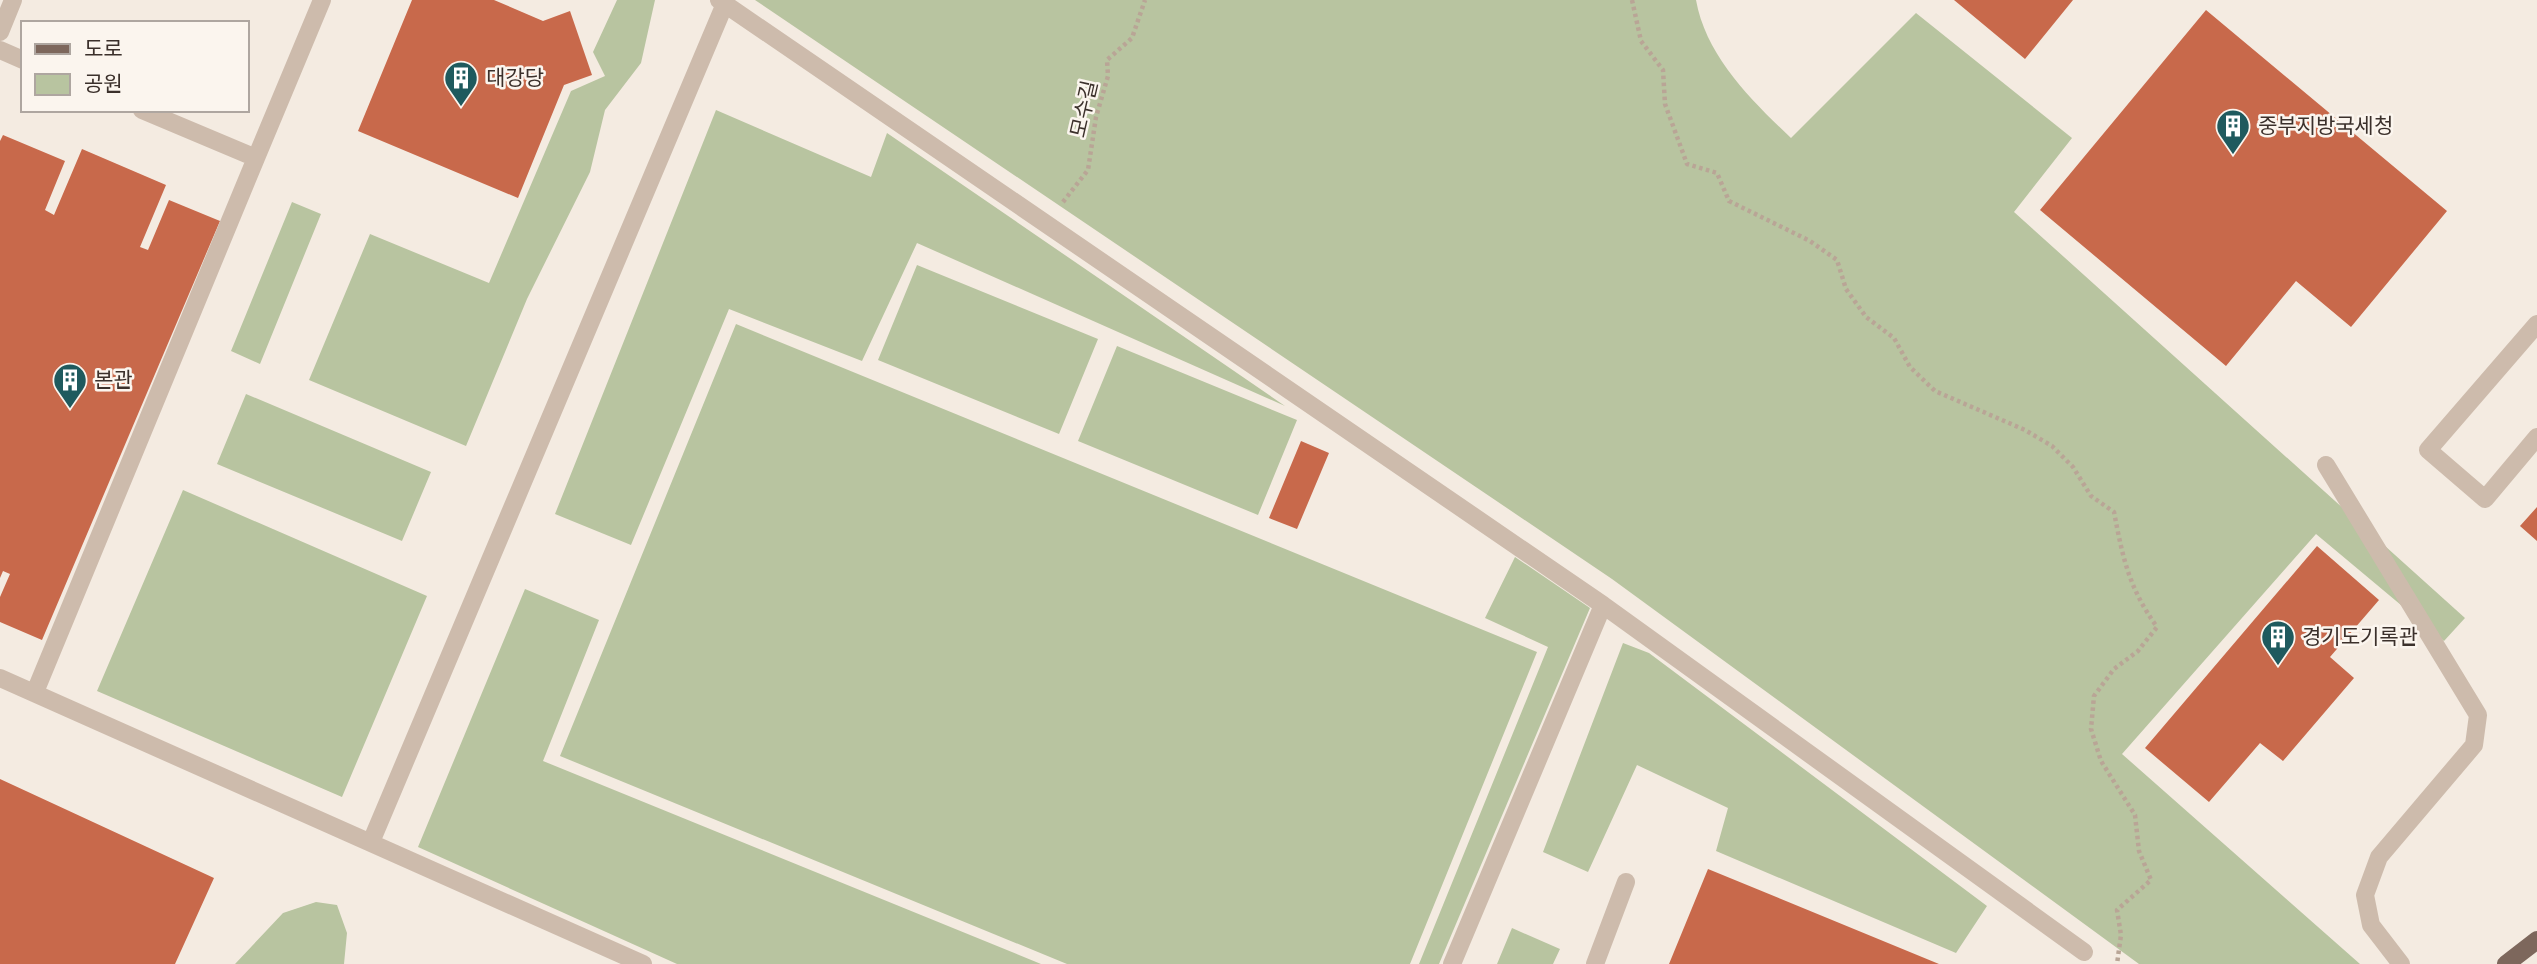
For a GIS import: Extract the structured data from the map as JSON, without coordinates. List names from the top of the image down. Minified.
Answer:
{"streets":{"path":["모수길"]},"places":{"building":["대강당","중부지방국세청","본관","경기도기록관"]},"legend":["도로","공원"]}
